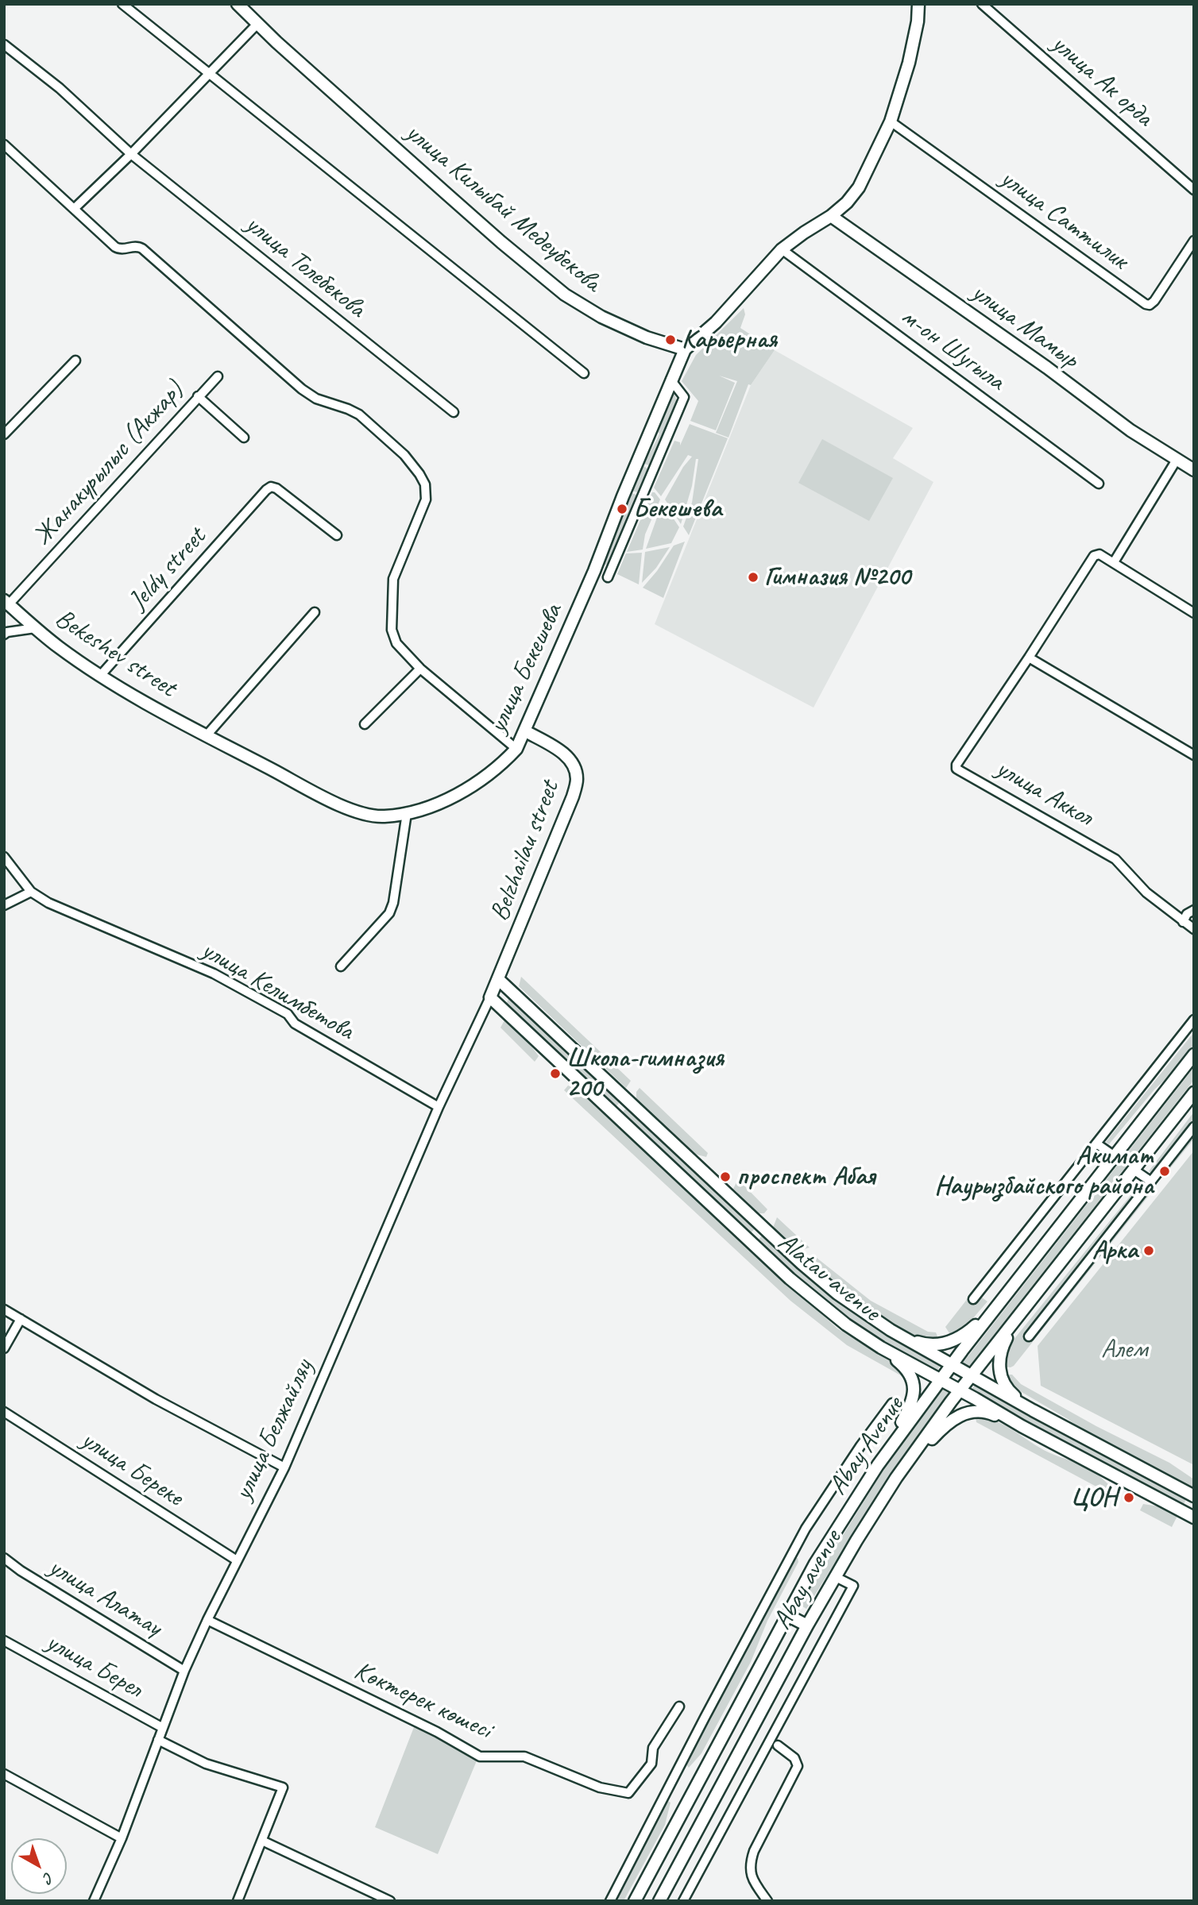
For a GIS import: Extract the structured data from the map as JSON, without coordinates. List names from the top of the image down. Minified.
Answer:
{"streets":{"main road":["улица Килыбай Медеубекова","улица Мамыр","Bekeshev street","улица Бекешева","Belzhailau street","Alatau avenue","улица Белжайляу","Abay Avenue","Abay avenue"],"street":["улица Ак орда","улица Саттилик","улица Толебекова","м-он Шугыла","Жанакурылыс (Акжар)","Jeldy street","улица Аккол","улица Келимбетова","улица Береке","улица Алатау","улица Берел","Көктерек көшесі"]},"crossings":[["улица Килыбай Медеубекова","улица Бекешева"],["Жанакурылыс (Акжар)","Bekeshev street"],["Jeldy street","Bekeshev street"],["Bekeshev street","улица Бекешева"],["улица Бекешева","Belzhailau street"],["Belzhailau street","Alatau avenue"],["Belzhailau street","улица Белжайляу"],["улица Келимбетова","улица Белжайляу"],["Alatau avenue","улица Белжайляу"],["Alatau avenue","Abay Avenue"],["Alatau avenue","Abay avenue"],["улица Белжайляу","улица Береке"],["улица Белжайляу","улица Алатау"],["улица Белжайляу","улица Берел"],["улица Белжайляу","Көктерек көшесі"]],"parks":["Алем"],"places":["Карьерная","Бекешева","Гимназия №200","Школа-гимназия 200","Акимат Наурызбайского района","проспект Абая","Арка","ЦОН"],"north":"bottom right"}
